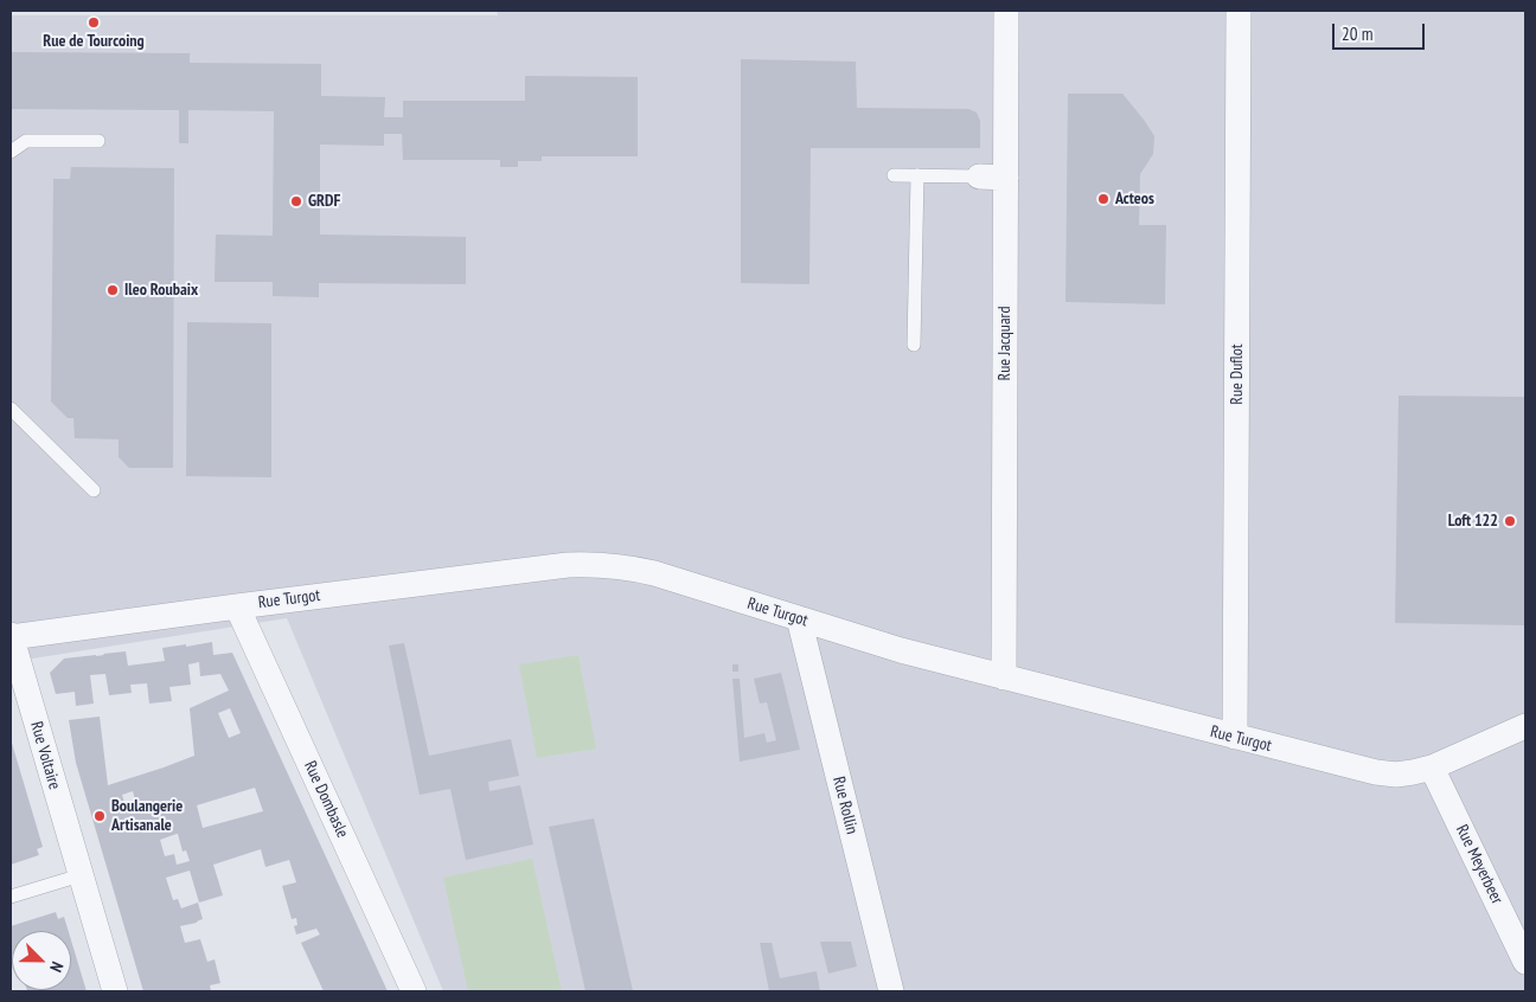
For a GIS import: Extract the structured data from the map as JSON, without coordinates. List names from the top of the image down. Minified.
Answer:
{"streets":{"street":["Rue Jacquard","Rue Duflot","Rue Turgot","Rue Voltaire","Rue Dombasle","Rue Rollin","Rue Meyerbeer"]},"crossings":[["Rue Jacquard","Rue Turgot"],["Rue Duflot","Rue Turgot"],["Rue Turgot","Rue Voltaire"],["Rue Turgot","Rue Dombasle"],["Rue Turgot","Rue Rollin"],["Rue Turgot","Rue Meyerbeer"]],"places":["Rue de Tourcoing","Acteos","GRDF","Ileo Roubaix","Loft 122","Boulangerie Artisanale"],"scale_bar":"20 m","north":"bottom right"}
